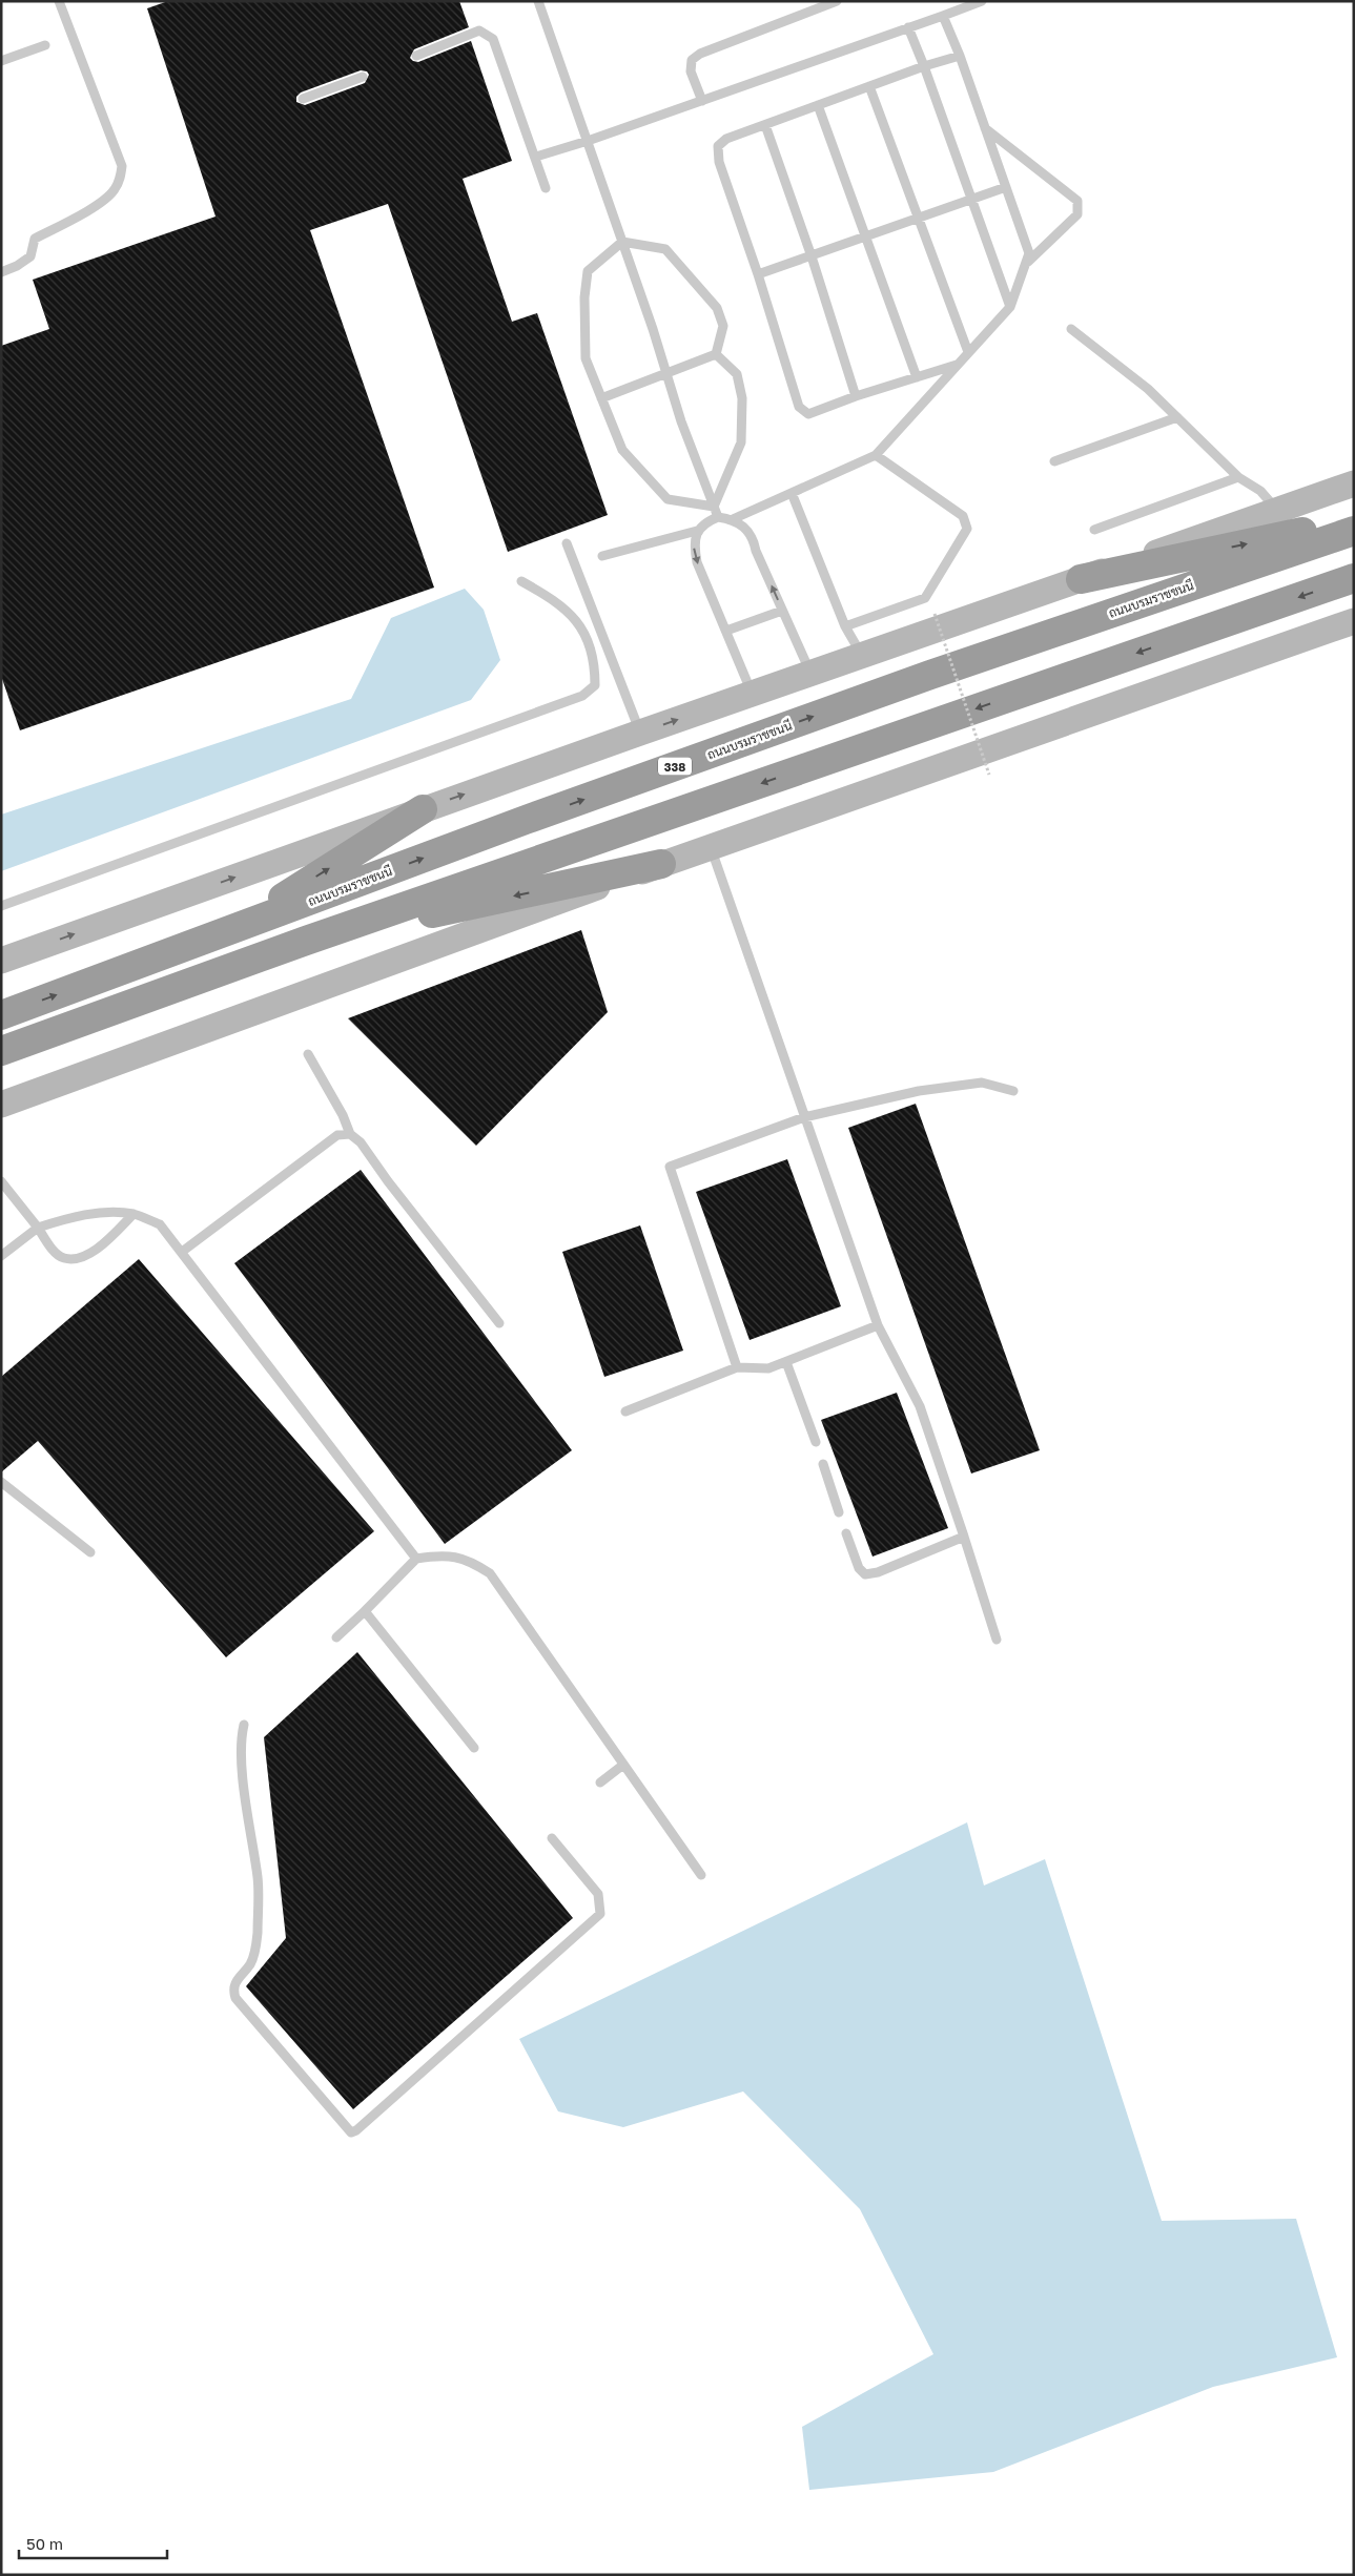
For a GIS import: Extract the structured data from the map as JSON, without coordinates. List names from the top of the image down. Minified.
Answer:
{"streets":{"highway":["ถนนบรมราชชนนี","338"]},"scale_bar":"50 m"}
